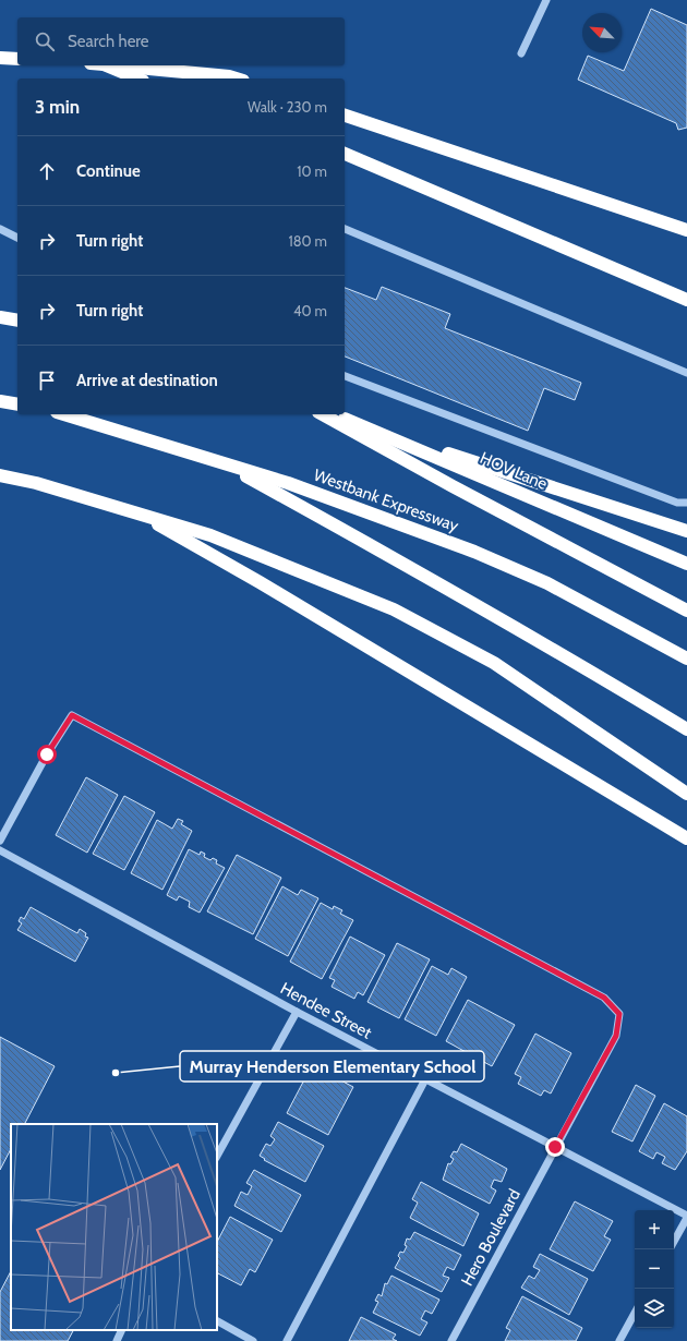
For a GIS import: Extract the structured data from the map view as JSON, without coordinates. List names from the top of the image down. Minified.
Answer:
{"streets":{"highway":["HOV Lane","Westbank Expressway"],"street":["Hendee Street","Hero Boulevard"]},"crossings":[["Hendee Street","Hero Boulevard"]],"places":["Murray Henderson Elementary School"],"north":"top left","page":{"search":"Search here","heading":["3 min","Walk · 230 m"],"list":[["Continue","10 m"],["Turn right","180 m"],["Turn right","40 m"],"Arrive at destination"],"map_buttons":["+","−"]}}
